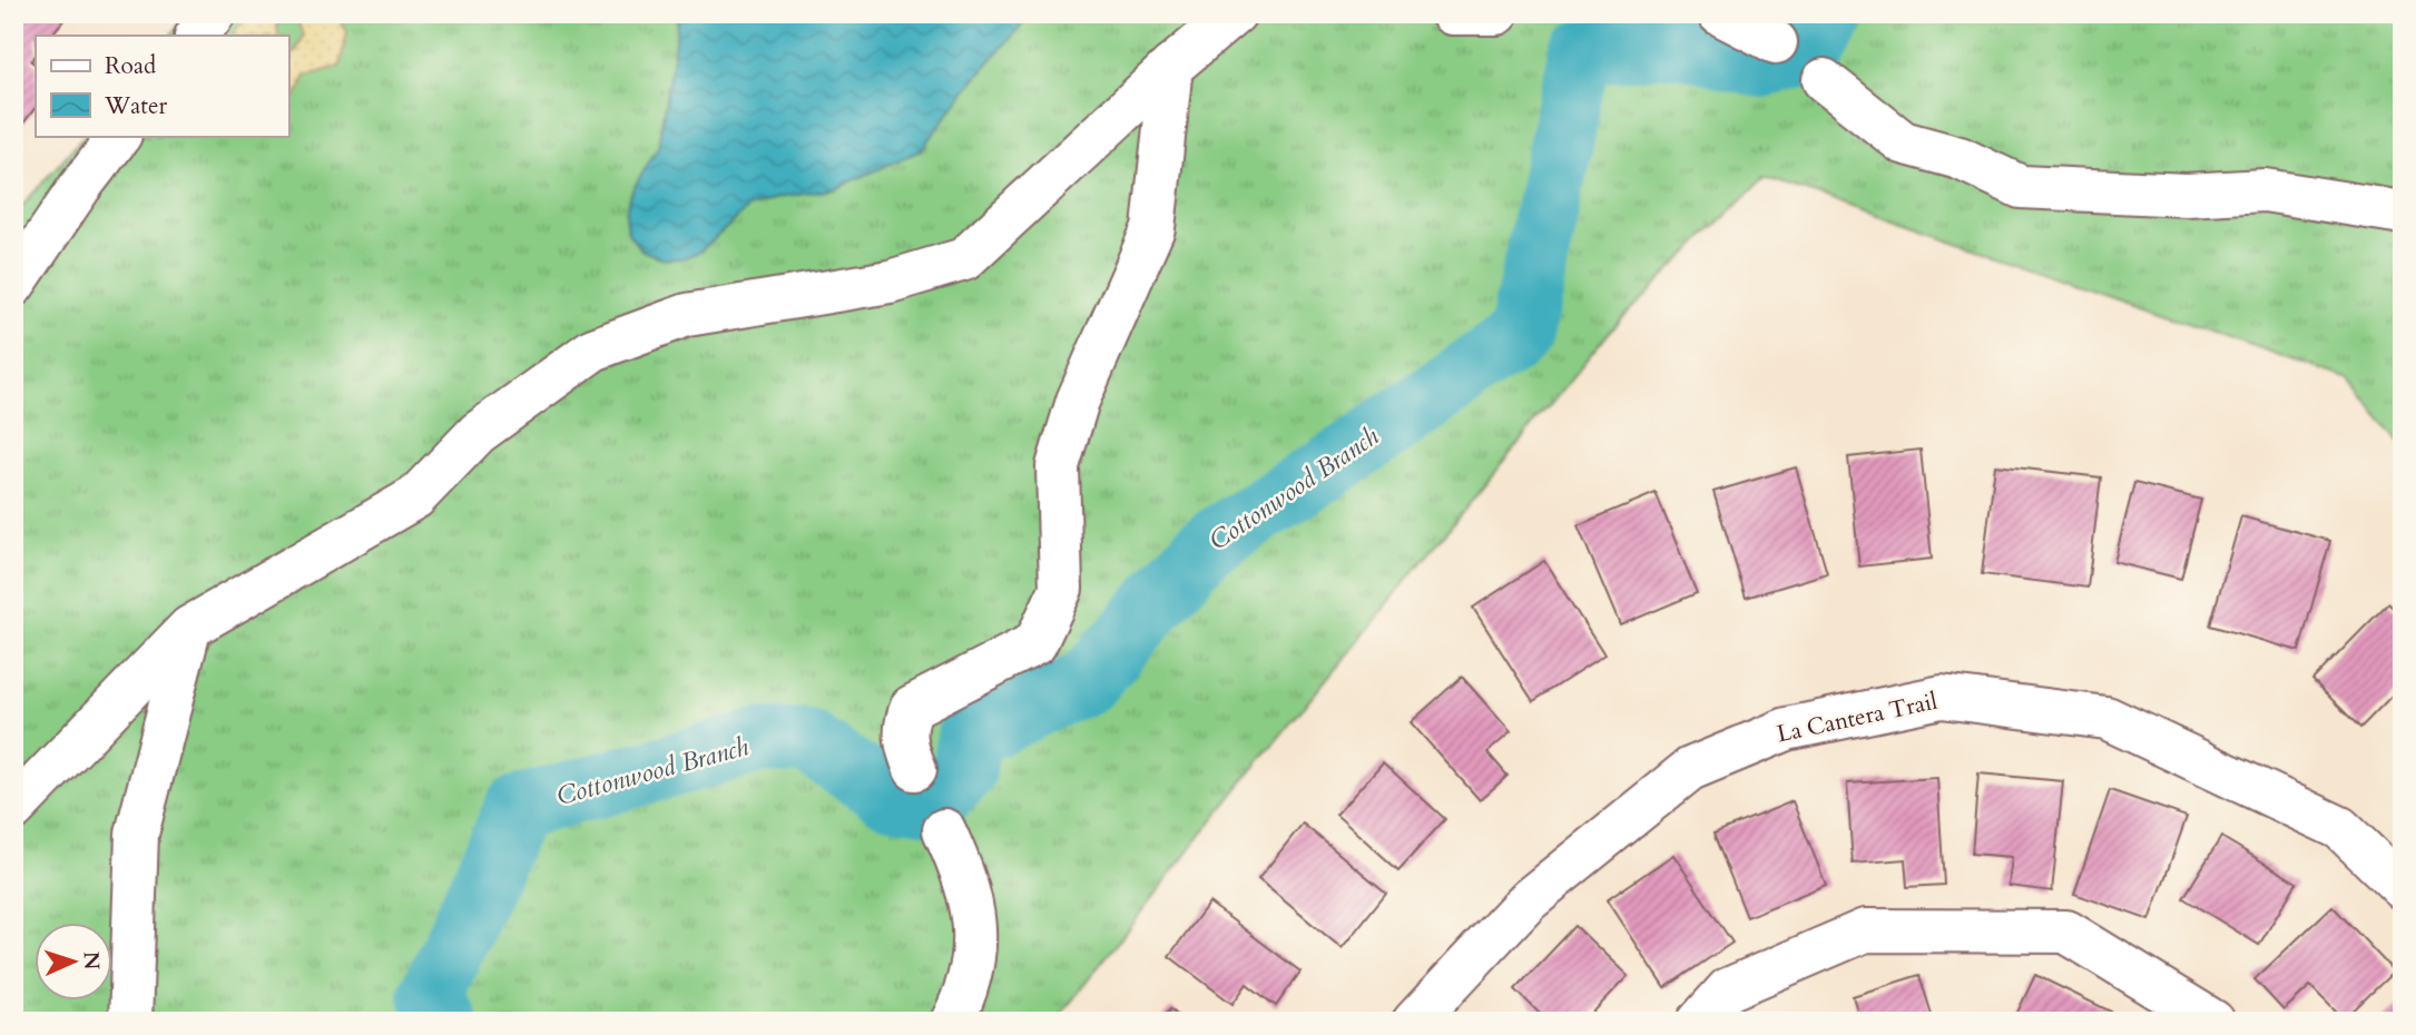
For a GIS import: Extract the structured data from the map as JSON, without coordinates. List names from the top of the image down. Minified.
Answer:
{"streets":{"street":["La Cantera Trail"]},"water":["Cottonwood Branch"],"legend":["Road","Water"],"north":"right"}
